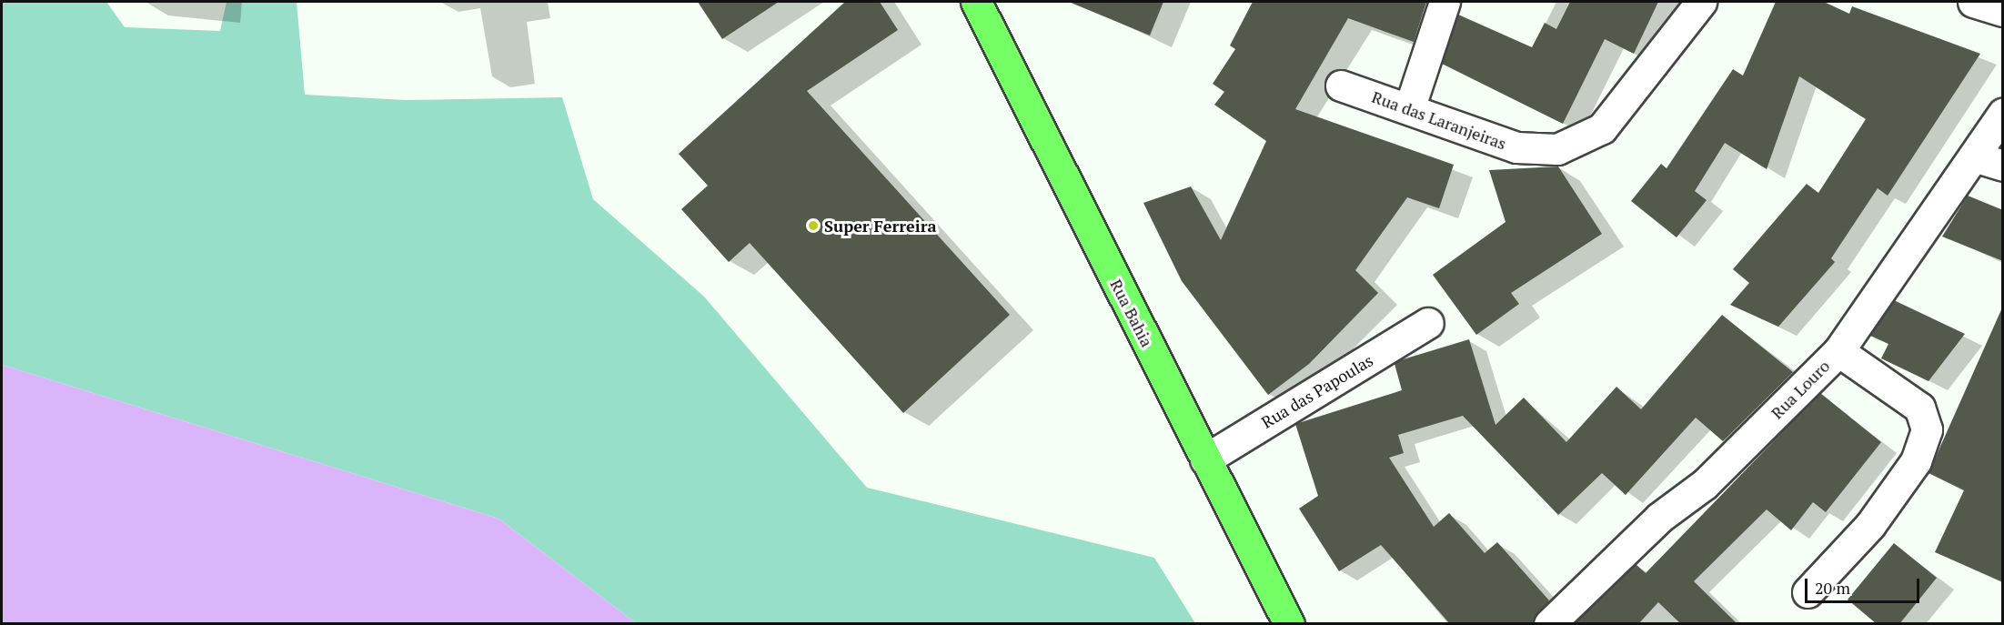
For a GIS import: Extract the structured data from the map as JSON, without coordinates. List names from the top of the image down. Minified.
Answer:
{"streets":{"main road":["Rua Bahia"],"street":["Rua das Laranjeiras","Rua Louro","Rua das Papoulas"]},"crossings":[["Rua Bahia","Rua das Papoulas"]],"places":["Super Ferreira"],"scale_bar":"20 m"}
